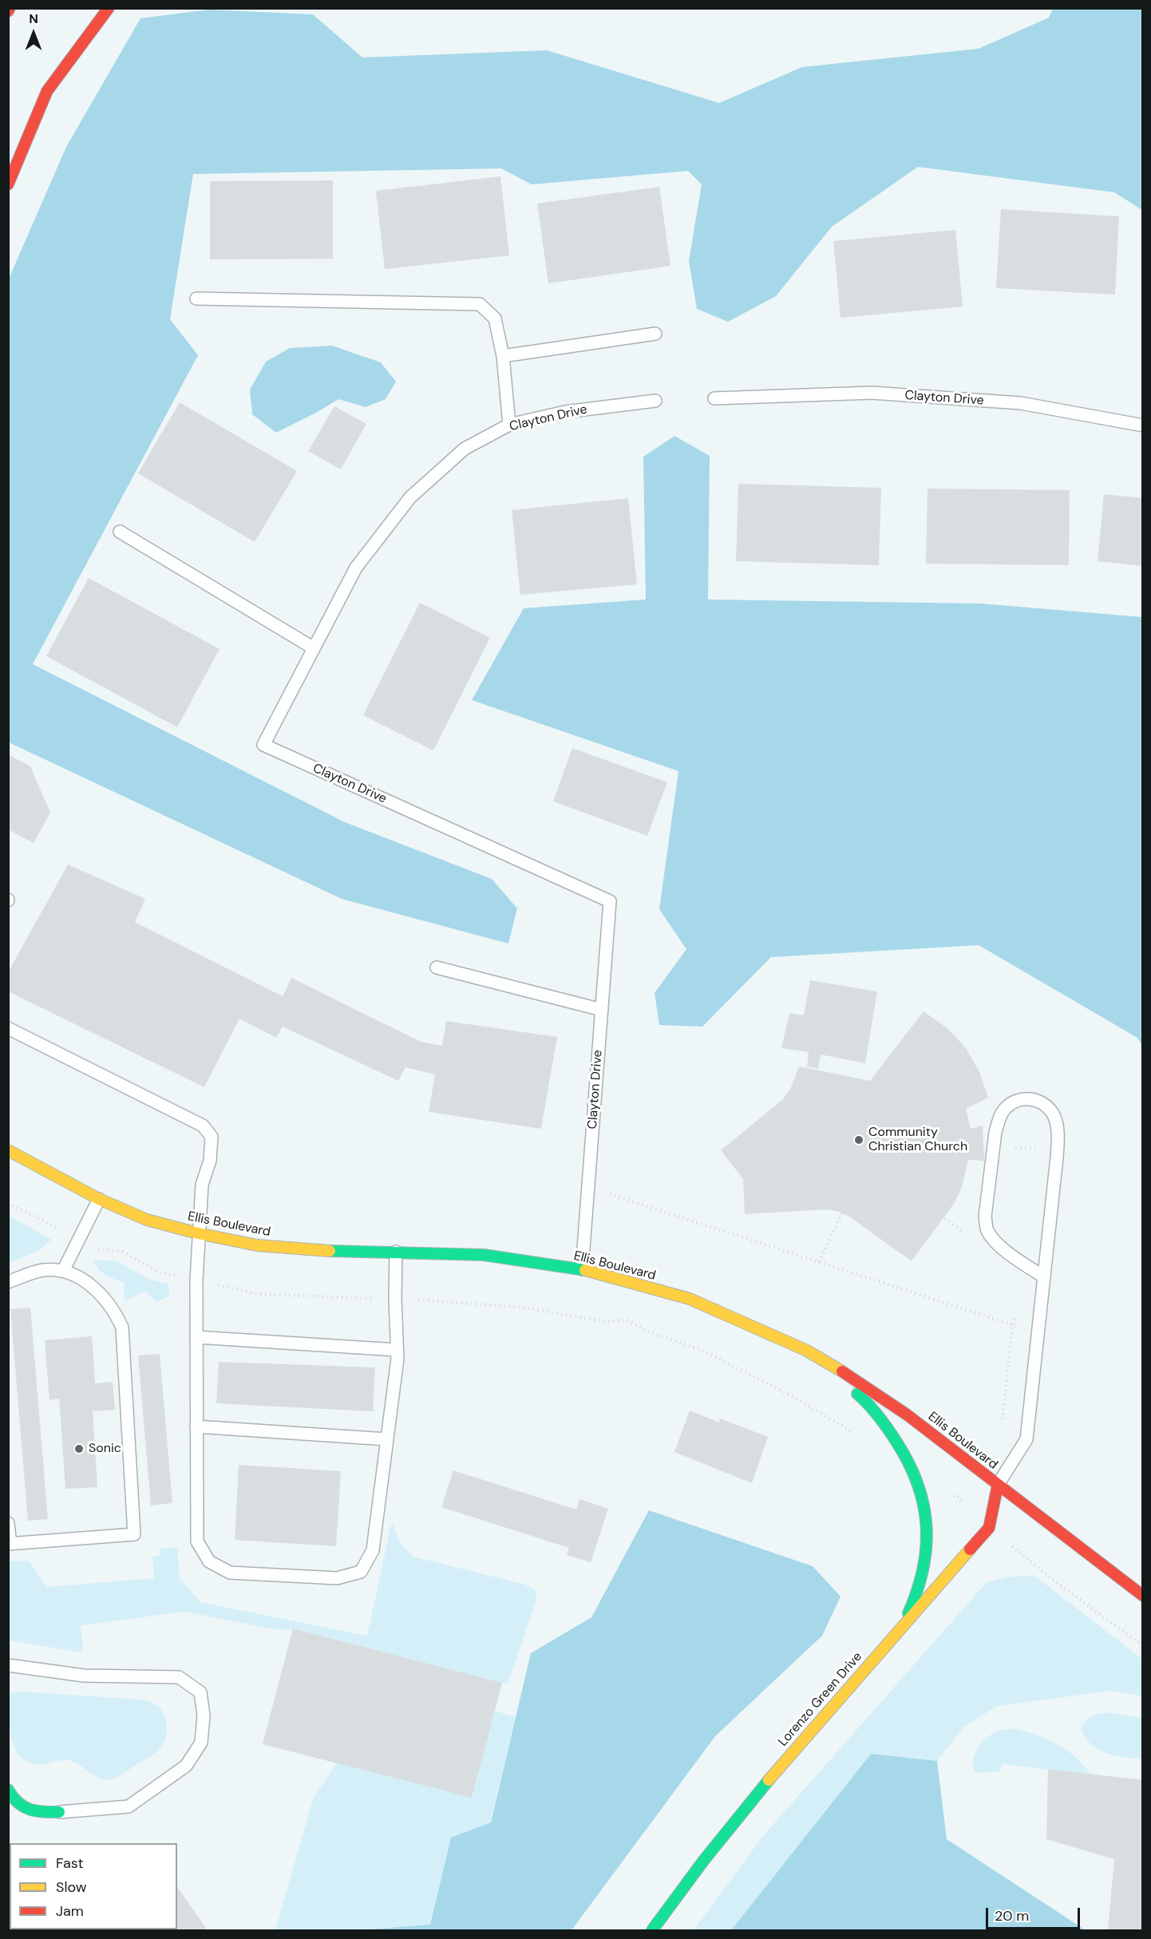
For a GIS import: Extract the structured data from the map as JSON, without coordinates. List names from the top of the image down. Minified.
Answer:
{"streets":{"main road":["Ellis Boulevard","Lorenzo Green Drive"],"lane":["Clayton Drive"]},"crossings":[["Clayton Drive","Ellis Boulevard"],["Ellis Boulevard","Lorenzo Green Drive"]],"places":["Community Christian Church","Sonic"],"legend":["Fast","Slow","Jam"],"scale_bar":"20 m","north":"top"}
